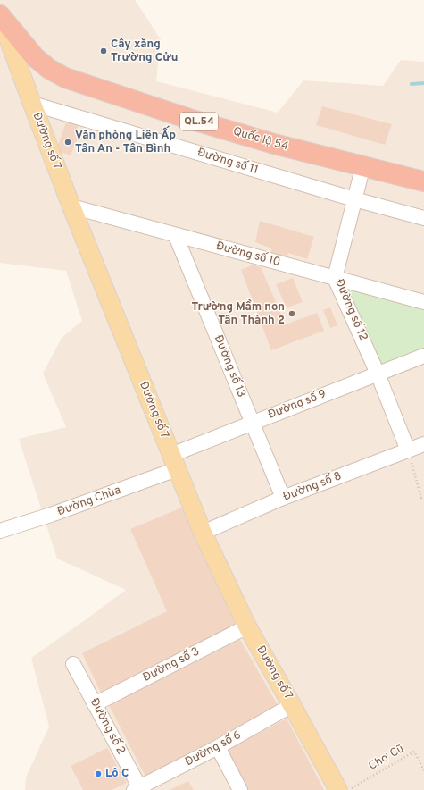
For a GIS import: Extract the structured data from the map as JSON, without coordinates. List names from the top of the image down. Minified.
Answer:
{"streets":{"highway":["QL.54","Quốc lộ 54"],"main road":["Đường số 7"],"street":["Đường số 11","Đường số 10","Đường số 12","Đường số 13","Đường số 9","Đường số 8","Đường Chùa","Đường số 3","Đường số 2","Đường số 6"],"path":["Chợ Cũ"]},"crossings":[["Quốc lộ 54","Đường số 7"],["Quốc lộ 54","Đường số 12"],["Đường số 7","Đường số 11"],["Đường số 7","Đường số 10"],["Đường số 7","Đường số 9"],["Đường số 7","Đường số 8"],["Đường số 7","Đường Chùa"],["Đường số 7","Đường số 3"],["Đường số 7","Đường số 6"],["Đường số 11","Đường số 12"],["Đường số 10","Đường số 12"],["Đường số 10","Đường số 13"],["Đường số 12","Đường số 9"],["Đường số 12","Đường số 8"],["Đường số 13","Đường số 9"],["Đường số 13","Đường số 8"],["Đường số 9","Đường Chùa"],["Đường số 3","Đường số 2"],["Đường số 2","Đường số 6"]],"places":["Cây xăng Trường Cửu","Văn phòng Liên Ấp Tân An - Tân Bình","Trường Mầm non Tân Thành 2","Lô C"]}
